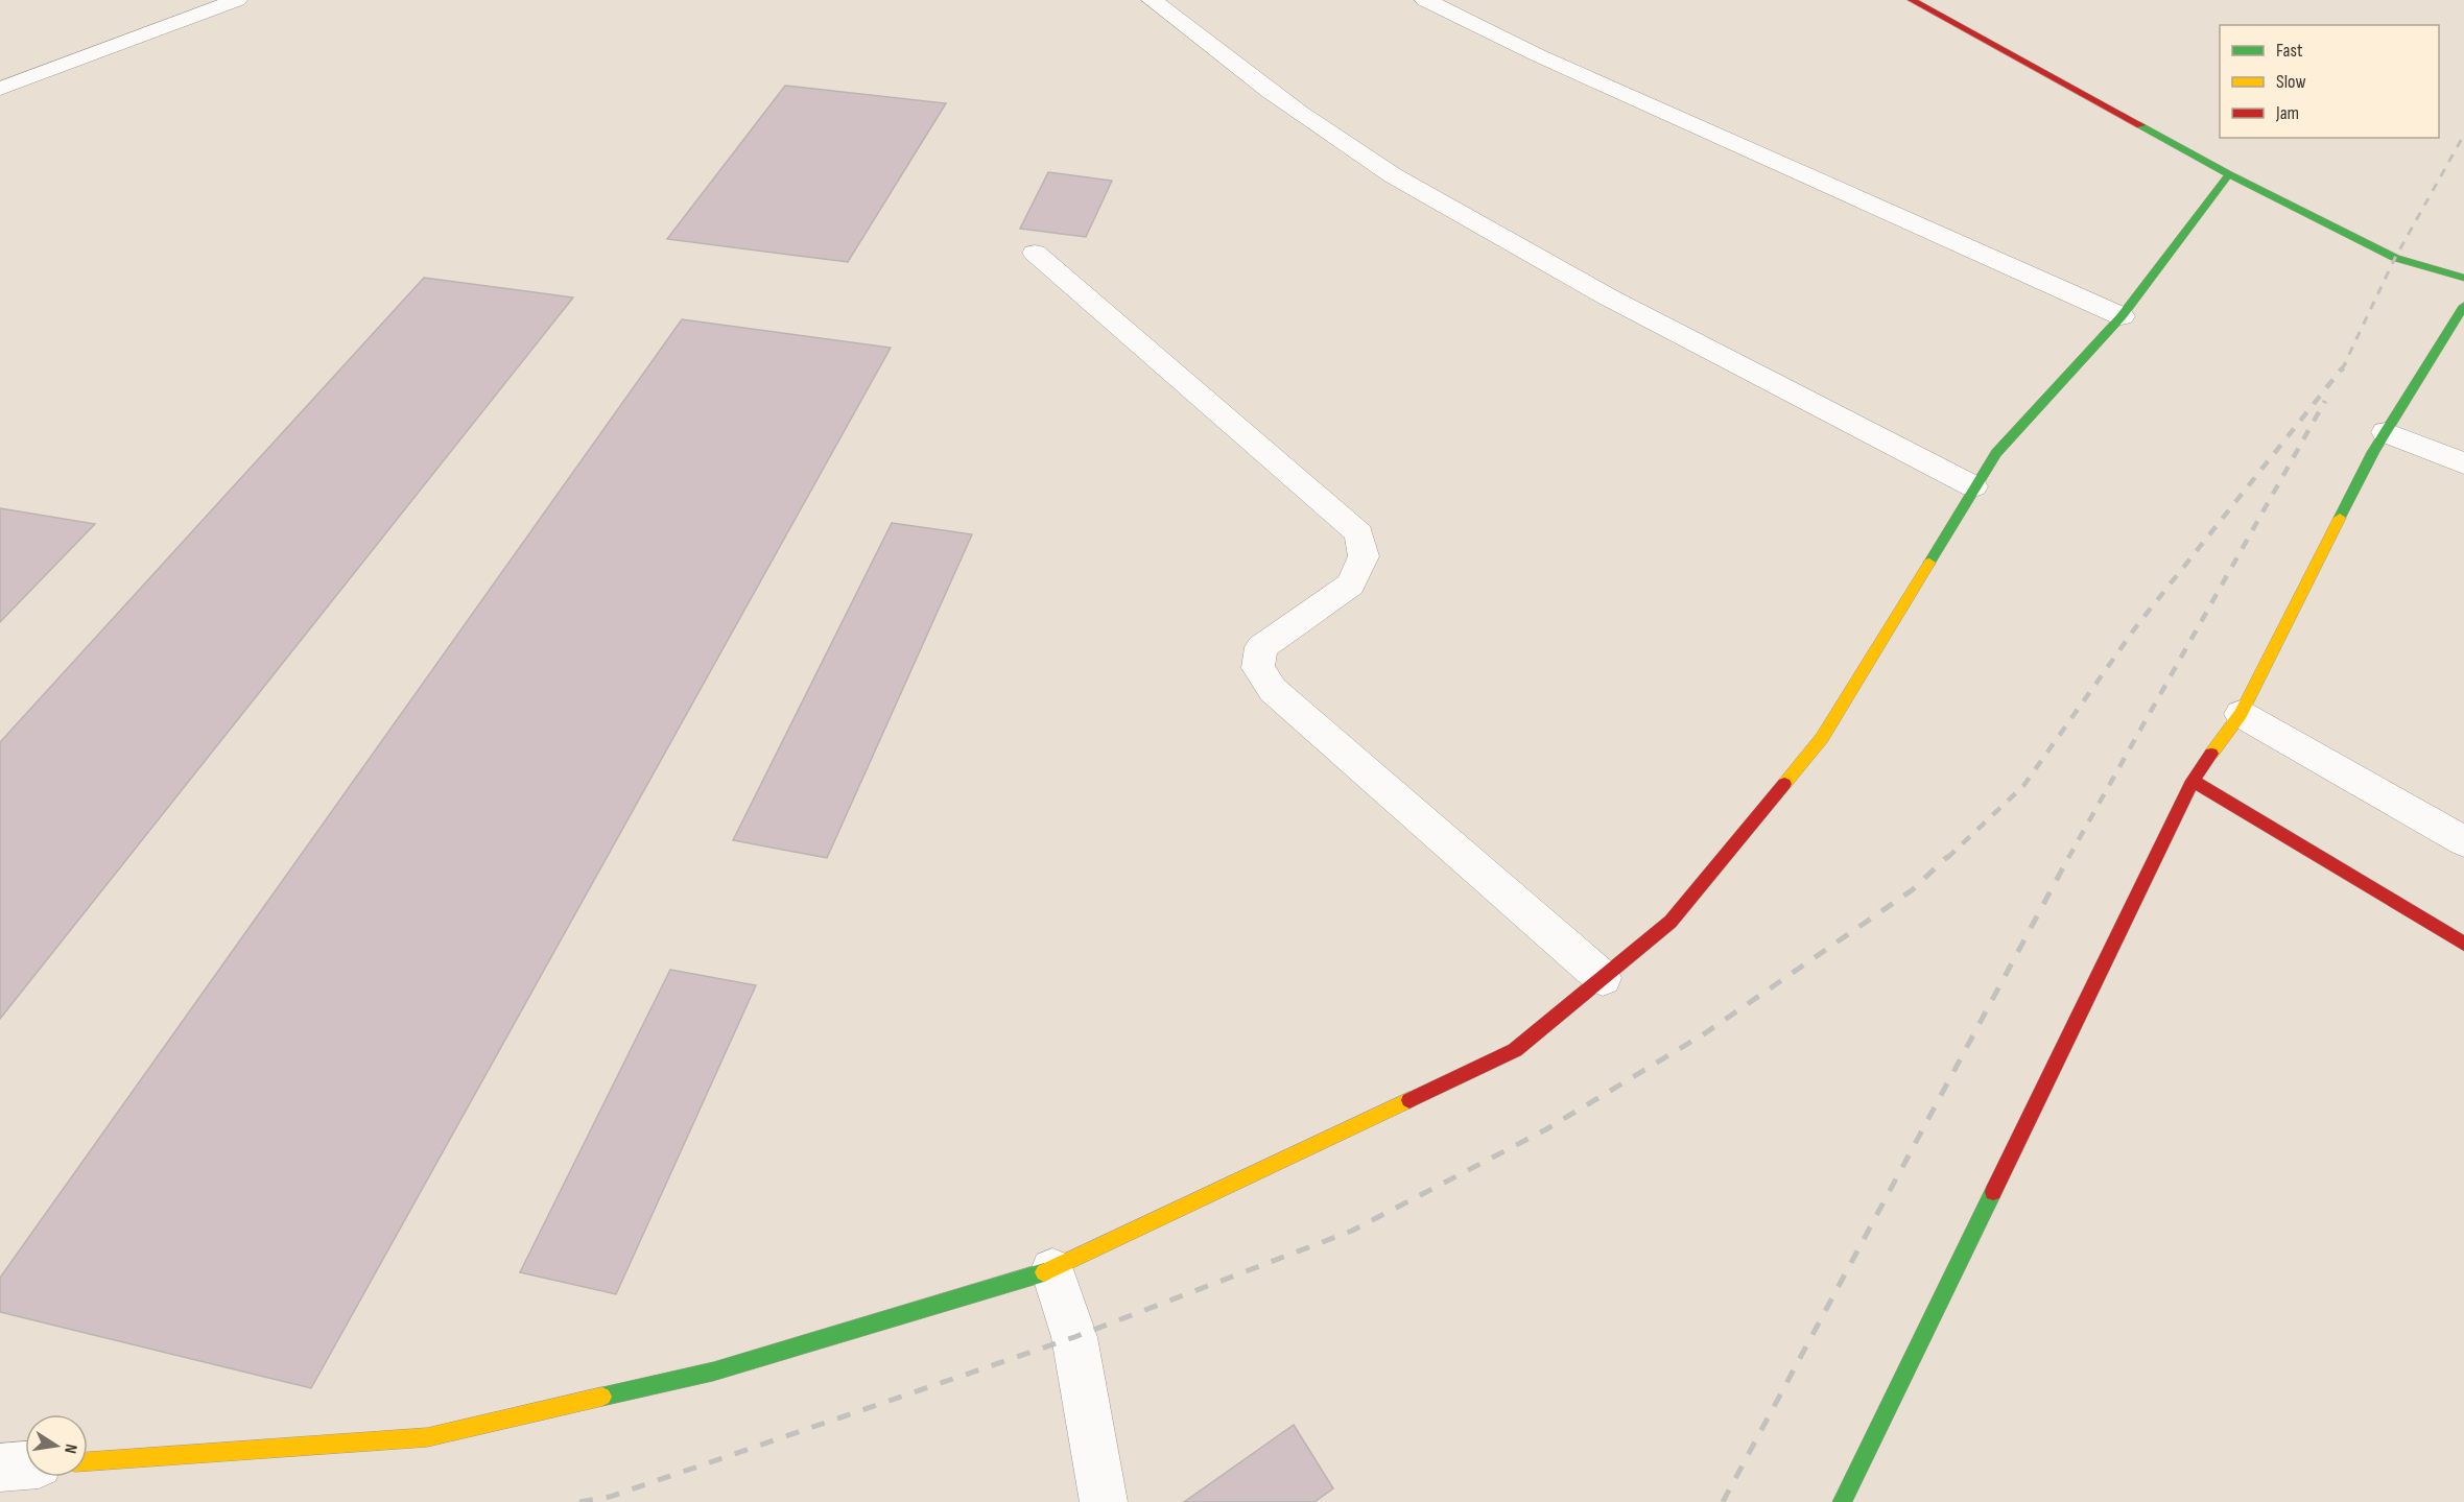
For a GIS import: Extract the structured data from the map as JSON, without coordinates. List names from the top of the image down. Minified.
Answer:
{"legend":["Fast","Slow","Jam"],"north":"right"}
